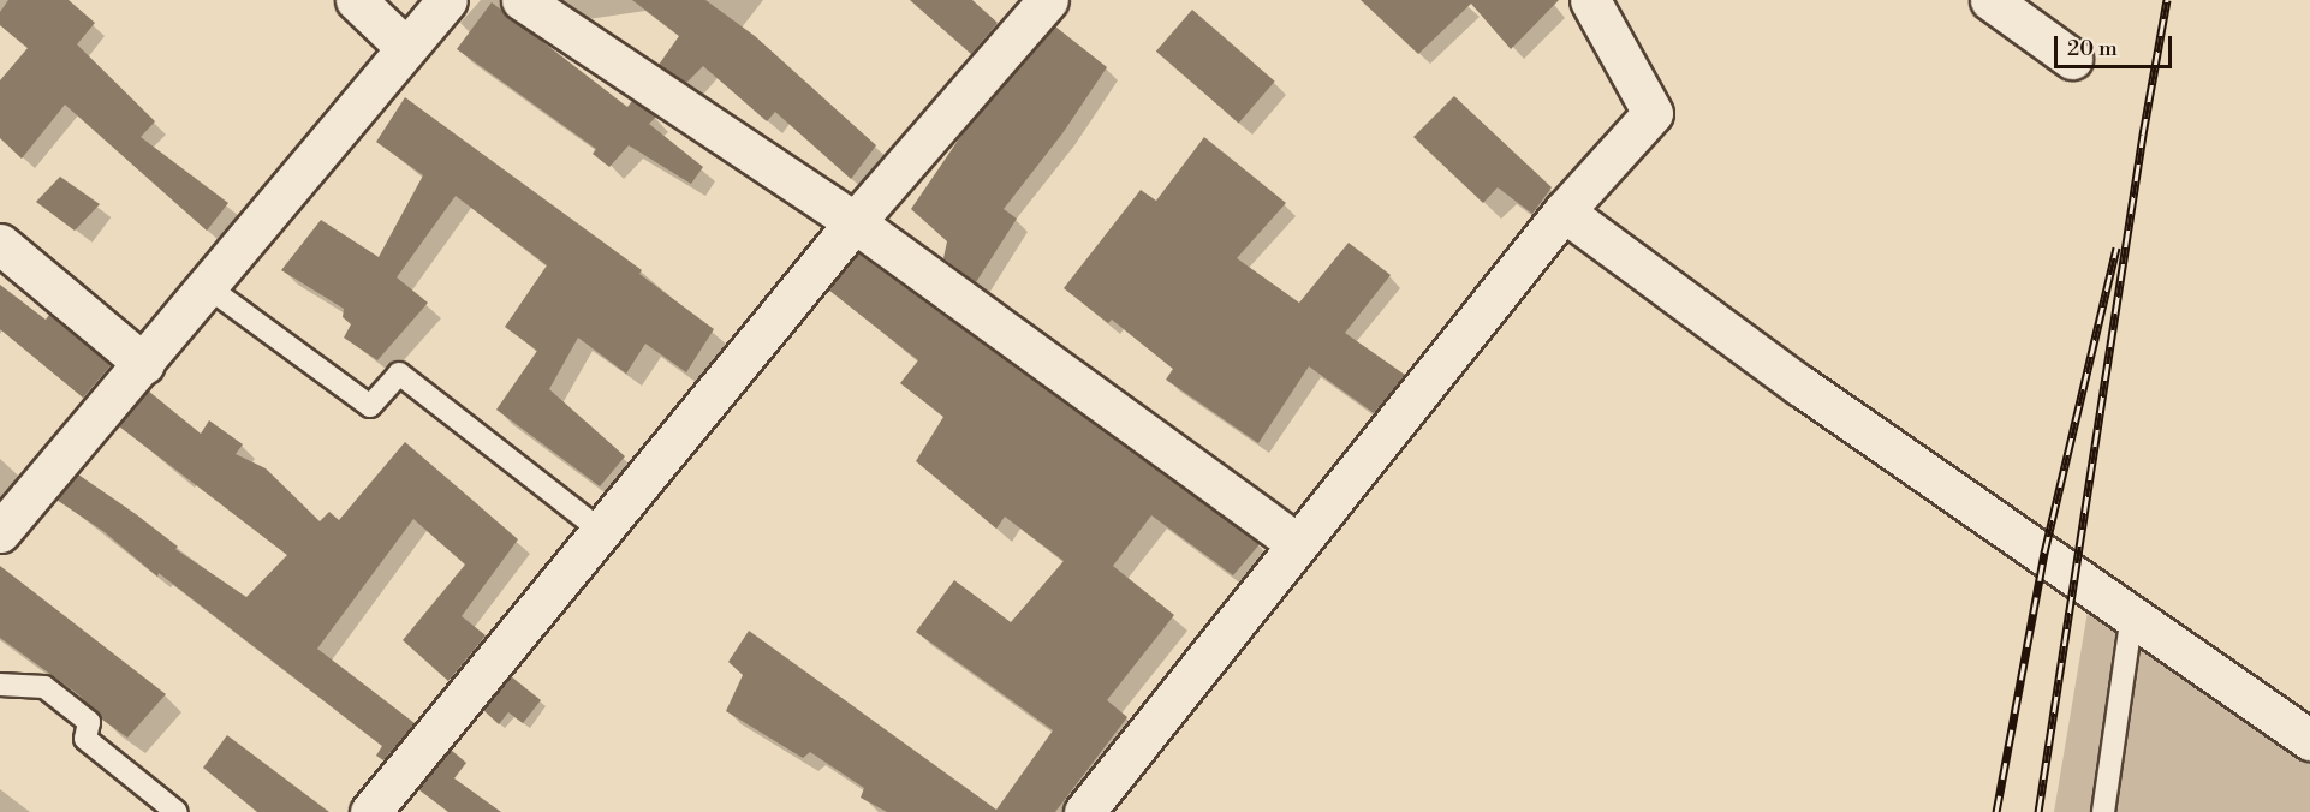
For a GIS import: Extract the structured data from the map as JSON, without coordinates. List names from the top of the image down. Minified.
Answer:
{"scale_bar":"20 m"}
